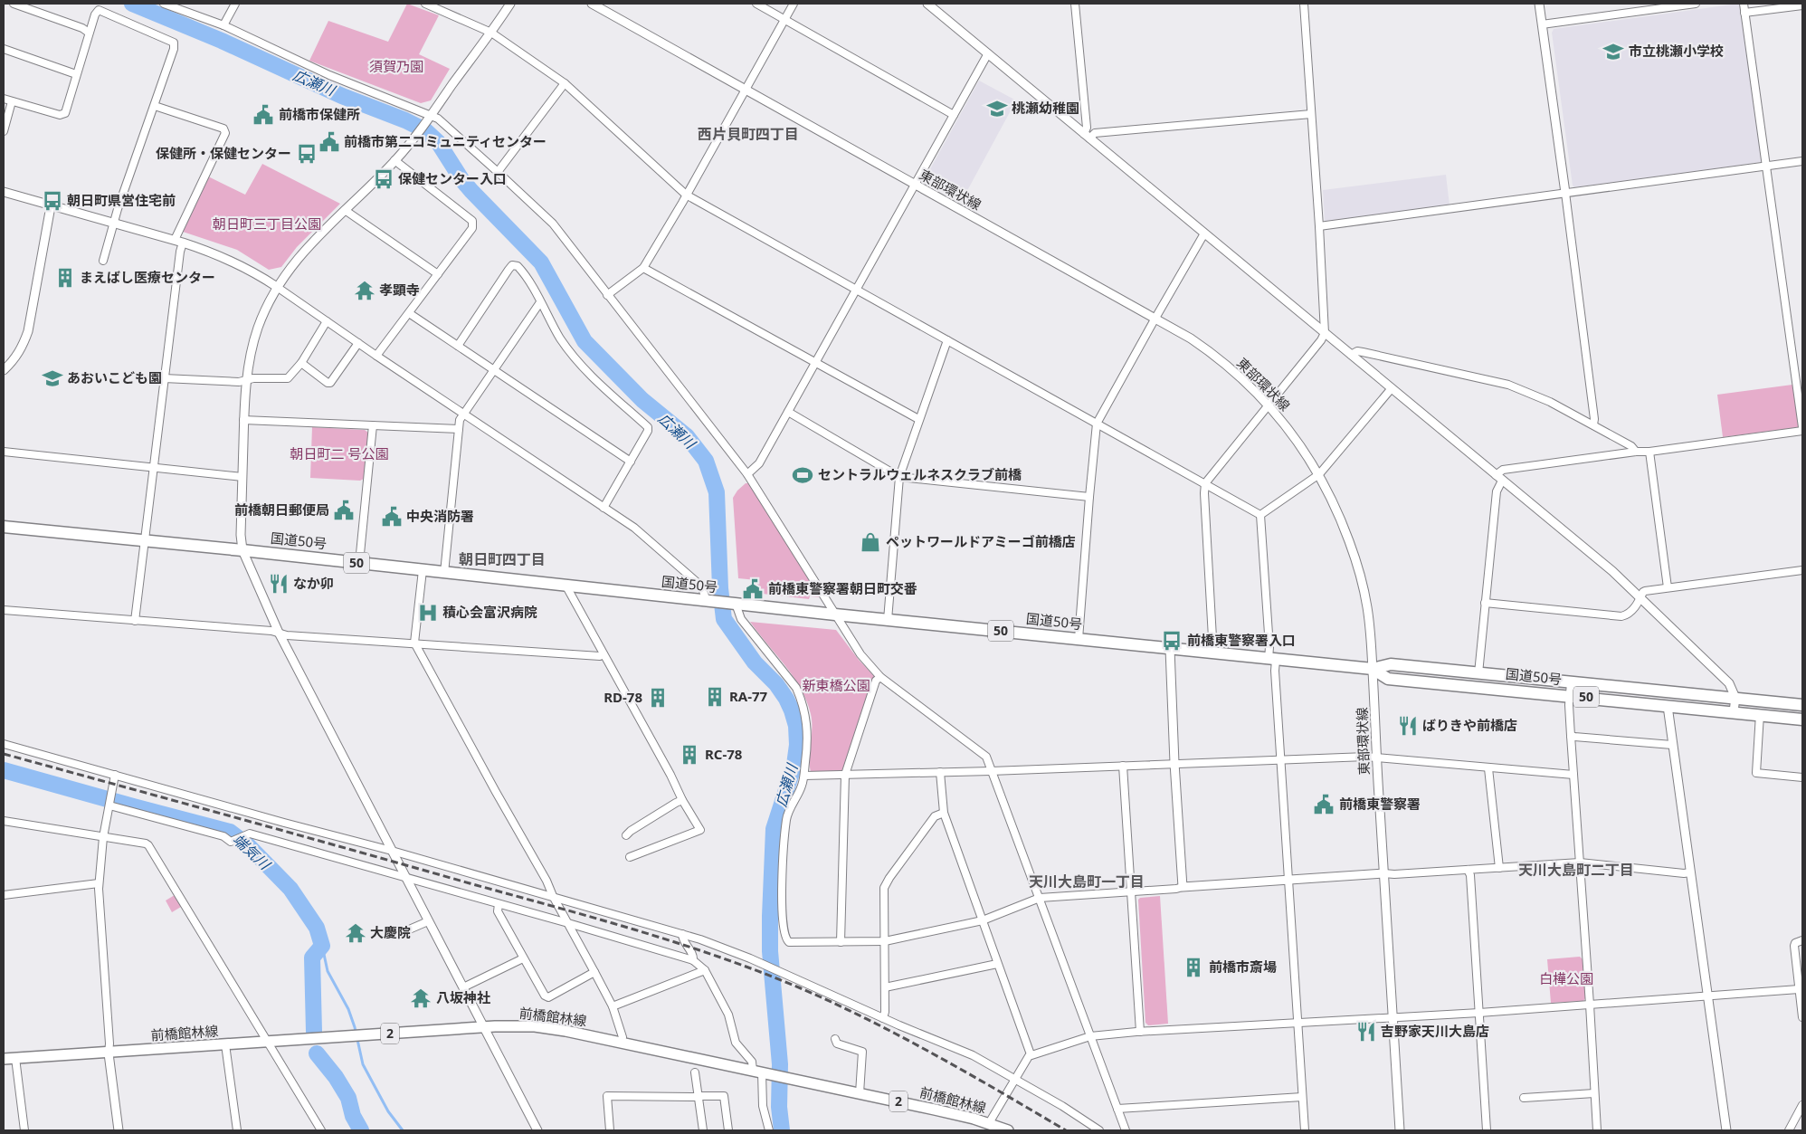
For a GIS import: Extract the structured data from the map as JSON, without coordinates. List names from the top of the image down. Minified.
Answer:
{"streets":{"highway":["国道50号","50"],"main road":["前橋館林線","2"],"street":["東部環状線"]},"crossings":[["東部環状線","国道50号"]],"districts":["西片貝町四丁目","朝日町四丁目","天川大島町二丁目","天川大島町一丁目"],"water":["広瀬川","端気川"],"parks":["須賀乃園","朝日町三丁目公園","朝日町二 号公園","新東橋公園","白樺公園"],"places":{"school or university":["市立桃瀬小学校","桃瀬幼稚園","あおいこども園"],"public building":["前橋市保健所","前橋市第二コミュニティセンター","前橋朝日郵便局","中央消防署","前橋東警察署朝日町交番","前橋東警察署"],"bus stop":["保健所・保健センター","保健センター入口","朝日町県営住宅前","前橋東警察署入口"],"building":["まえばし医療センター","RA-77","RD-78","RC-78","前橋市斎場"],"temple":["孝顕寺","大慶院","八坂神社"],"sports":["セントラルウェルネスクラブ前橋"],"shop":["ペットワールドアミーゴ前橋店"],"restaurant":["なか卯","ばりきや前橋店","吉野家天川大島店"],"hospital":["積心会富沢病院"]}}
